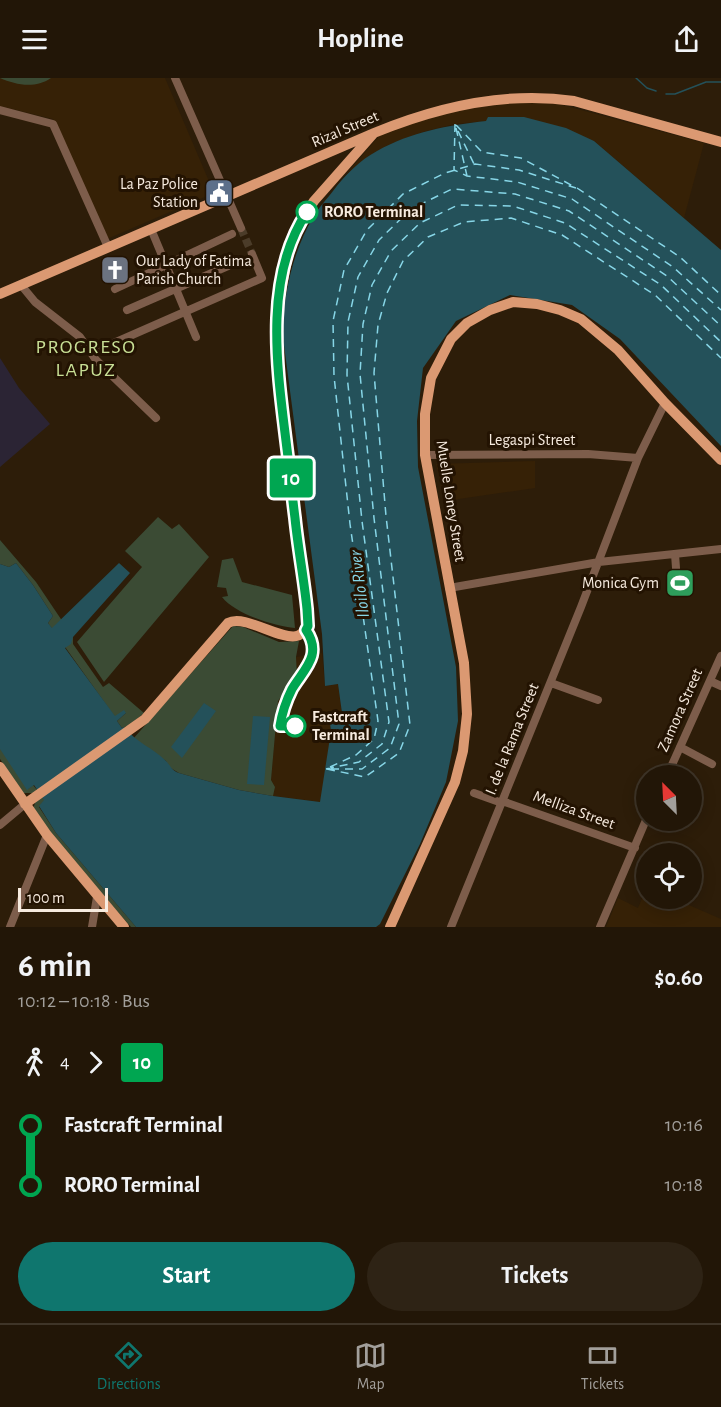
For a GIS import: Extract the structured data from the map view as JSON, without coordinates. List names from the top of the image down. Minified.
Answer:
{"streets":{"main road":["Rizal Street","Muelle Loney Street"],"street":["Legaspi Street","Zamora Street","I. de la Rama Street","Melliza Street"]},"crossings":[["Legaspi Street","Muelle Loney Street"],["I. de la Rama Street","Melliza Street"]],"districts":["PROGRESO LAPUZ"],"water":["Iloilo River"],"places":{"public building":["La Paz Police Station"],"other":["RORO Terminal","Fastcraft Terminal"],"church":["Our Lady of Fatima Parish Church"],"sports":["Monica Gym"]},"lines":["bus line 10"],"scale_bar":"100 m","north":"top left","page":{"header":"Hopline","on_map":"10","scale":"100 m","heading":["6 min","10:12 – 10:18 · Bus","$0.60"],"legs":["4","10"],"list":[{"name":"Fastcraft Terminal","value":"10:16"},{"name":"RORO Terminal","value":"10:18"}],"buttons":["Start","Tickets"],"tabs":["Directions","Map","Tickets"]}}
